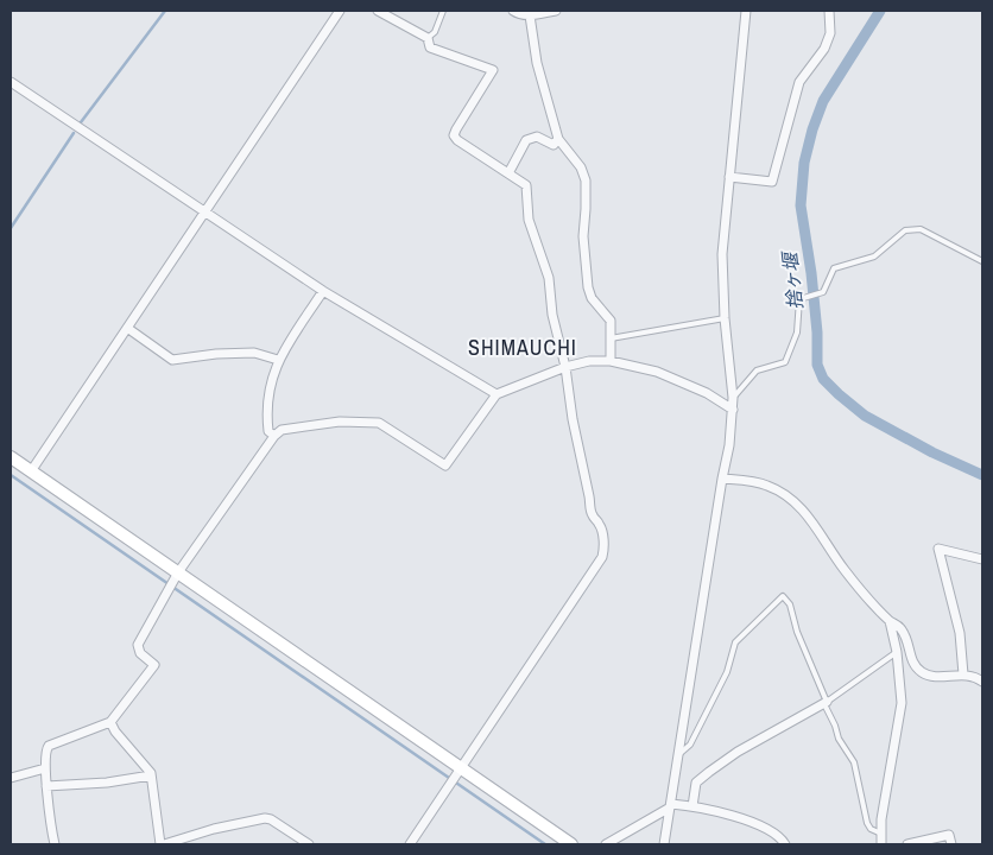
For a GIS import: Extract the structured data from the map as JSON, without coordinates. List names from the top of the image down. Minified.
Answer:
{"districts":["SHIMAUCHI"],"water":["捨ヶ堰"]}
